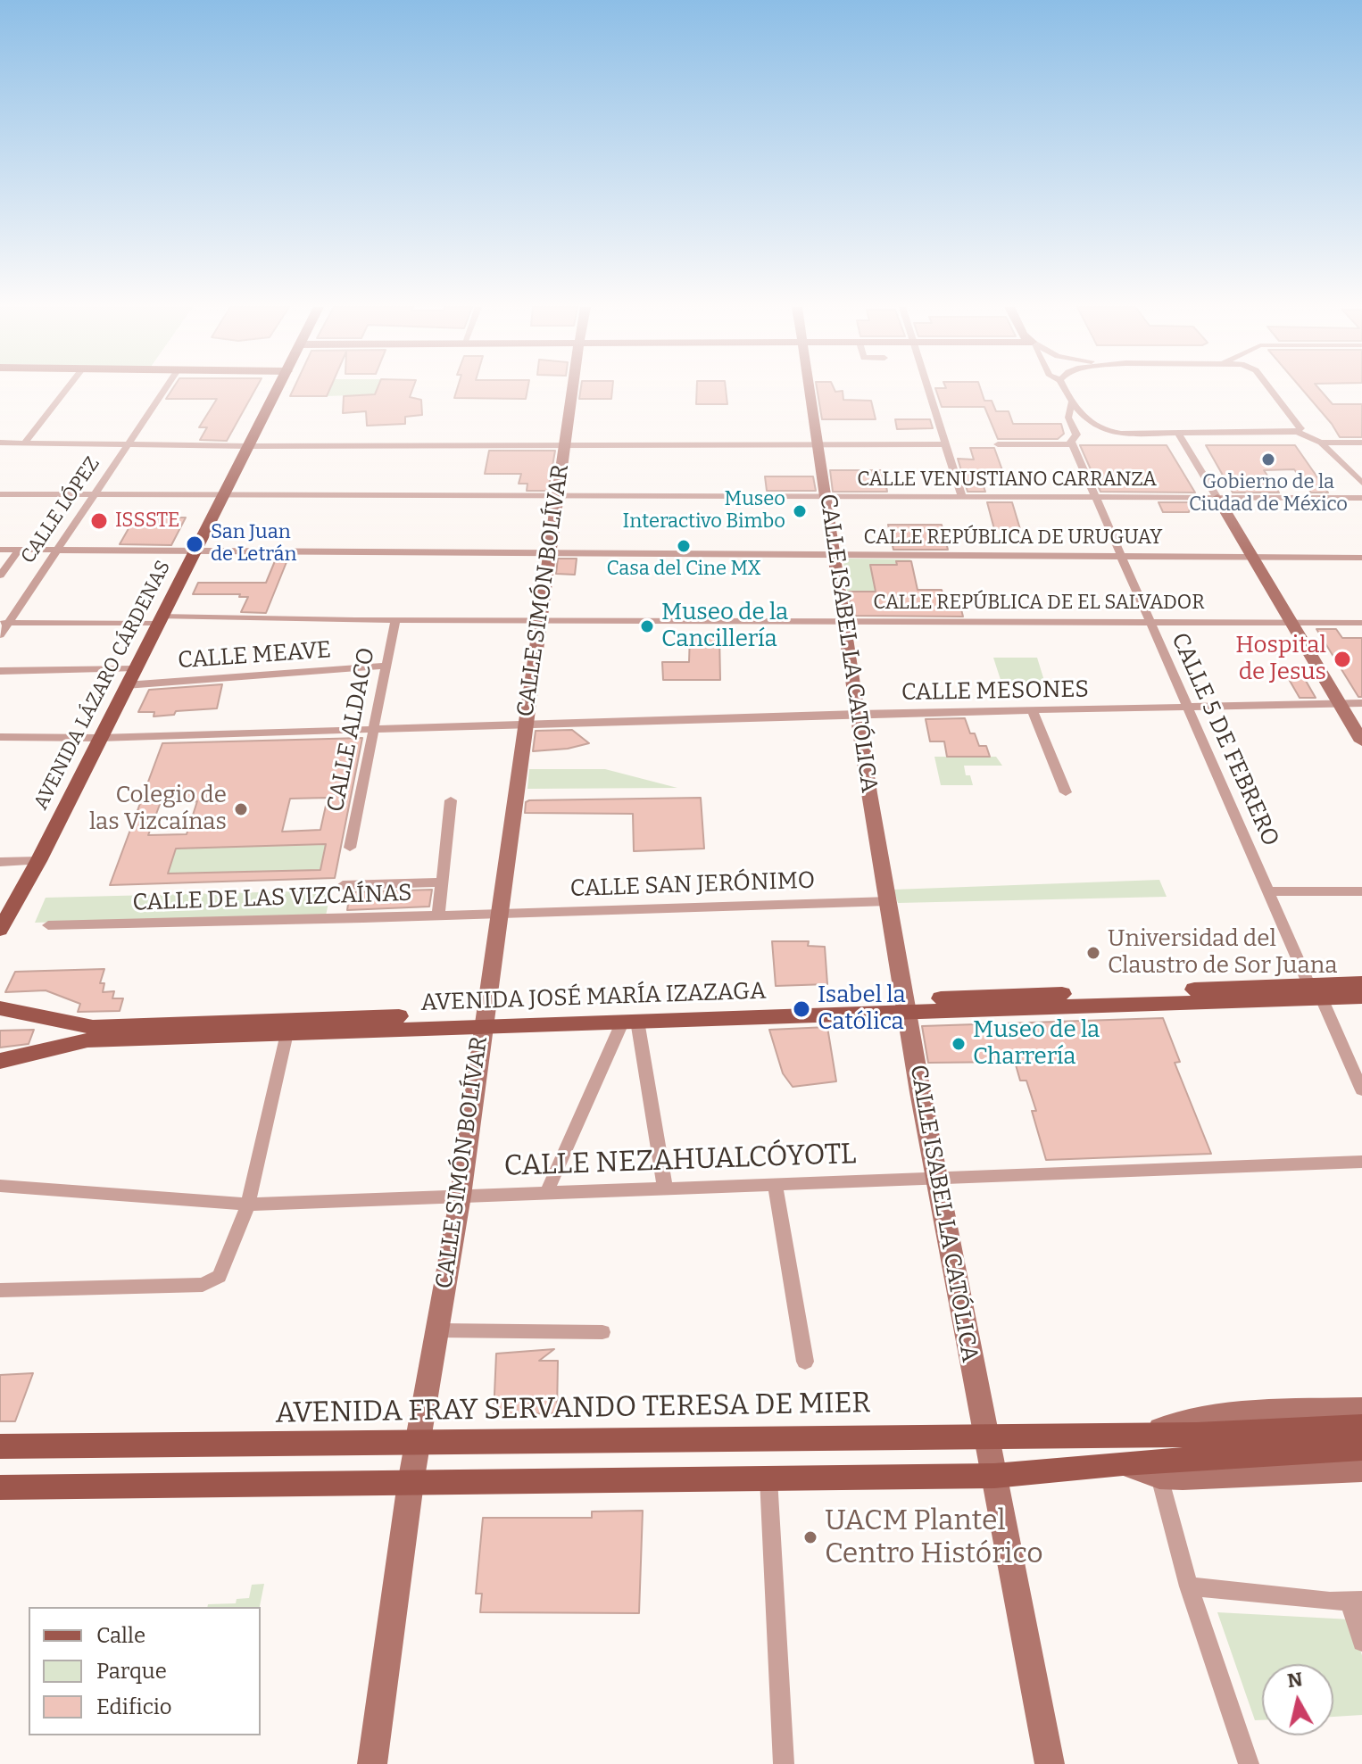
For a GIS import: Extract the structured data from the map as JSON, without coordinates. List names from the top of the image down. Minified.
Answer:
{"streets":{"main road":["AVENIDA LÁZARO CÁRDENAS","AVENIDA JOSÉ MARÍA IZAZAGA","AVENIDA FRAY SERVANDO TERESA DE MIER"],"street":["CALLE VENUSTIANO CARRANZA","CALLE LÓPEZ","CALLE REPÚBLICA DE URUGUAY","CALLE SIMÓN BOLÍVAR","CALLE REPÚBLICA DE EL SALVADOR","CALLE ISABEL LA CATÓLICA","CALLE MEAVE","CALLE MESONES","CALLE ALDACO","CALLE 5 DE FEBRERO","CALLE SAN JERÓNIMO","CALLE DE LAS VIZCAÍNAS","CALLE NEZAHUALCÓYOTL"]},"crossings":[["CALLE VENUSTIANO CARRANZA","CALLE LÓPEZ"],["CALLE VENUSTIANO CARRANZA","CALLE SIMÓN BOLÍVAR"],["CALLE VENUSTIANO CARRANZA","CALLE ISABEL LA CATÓLICA"],["CALLE VENUSTIANO CARRANZA","AVENIDA LÁZARO CÁRDENAS"],["CALLE VENUSTIANO CARRANZA","CALLE 5 DE FEBRERO"],["CALLE LÓPEZ","CALLE REPÚBLICA DE URUGUAY"],["CALLE LÓPEZ","CALLE REPÚBLICA DE EL SALVADOR"],["CALLE REPÚBLICA DE URUGUAY","CALLE SIMÓN BOLÍVAR"],["CALLE REPÚBLICA DE URUGUAY","CALLE ISABEL LA CATÓLICA"],["CALLE REPÚBLICA DE URUGUAY","AVENIDA LÁZARO CÁRDENAS"],["CALLE REPÚBLICA DE URUGUAY","CALLE 5 DE FEBRERO"],["CALLE SIMÓN BOLÍVAR","CALLE REPÚBLICA DE EL SALVADOR"],["CALLE SIMÓN BOLÍVAR","CALLE MESONES"],["CALLE SIMÓN BOLÍVAR","CALLE SAN JERÓNIMO"],["CALLE SIMÓN BOLÍVAR","CALLE DE LAS VIZCAÍNAS"],["CALLE SIMÓN BOLÍVAR","AVENIDA JOSÉ MARÍA IZAZAGA"],["CALLE SIMÓN BOLÍVAR","CALLE NEZAHUALCÓYOTL"],["CALLE SIMÓN BOLÍVAR","AVENIDA FRAY SERVANDO TERESA DE MIER"],["CALLE REPÚBLICA DE EL SALVADOR","CALLE ISABEL LA CATÓLICA"],["CALLE REPÚBLICA DE EL SALVADOR","AVENIDA LÁZARO CÁRDENAS"],["CALLE REPÚBLICA DE EL SALVADOR","CALLE ALDACO"],["CALLE REPÚBLICA DE EL SALVADOR","CALLE 5 DE FEBRERO"],["CALLE ISABEL LA CATÓLICA","CALLE MESONES"],["CALLE ISABEL LA CATÓLICA","CALLE SAN JERÓNIMO"],["CALLE ISABEL LA CATÓLICA","AVENIDA JOSÉ MARÍA IZAZAGA"],["CALLE ISABEL LA CATÓLICA","CALLE NEZAHUALCÓYOTL"],["CALLE ISABEL LA CATÓLICA","AVENIDA FRAY SERVANDO TERESA DE MIER"],["CALLE MEAVE","AVENIDA LÁZARO CÁRDENAS"],["CALLE MEAVE","CALLE ALDACO"],["CALLE MESONES","CALLE ALDACO"],["CALLE MESONES","CALLE 5 DE FEBRERO"],["CALLE 5 DE FEBRERO","AVENIDA JOSÉ MARÍA IZAZAGA"],["CALLE SAN JERÓNIMO","CALLE DE LAS VIZCAÍNAS"]],"places":["Gobierno de la Ciudad de México","Museo Interactivo Bimbo","ISSSTE","San Juan de Letrán","Casa del Cine MX","Museo de la Cancillería","Hospital de Jesus","Colegio de las Vizcaínas","Universidad del Claustro de Sor Juana","Isabel la Católica","Museo de la Charrería","UACM Plantel Centro Histórico"],"legend":["Calle","Parque","Edificio"],"north":"top"}
